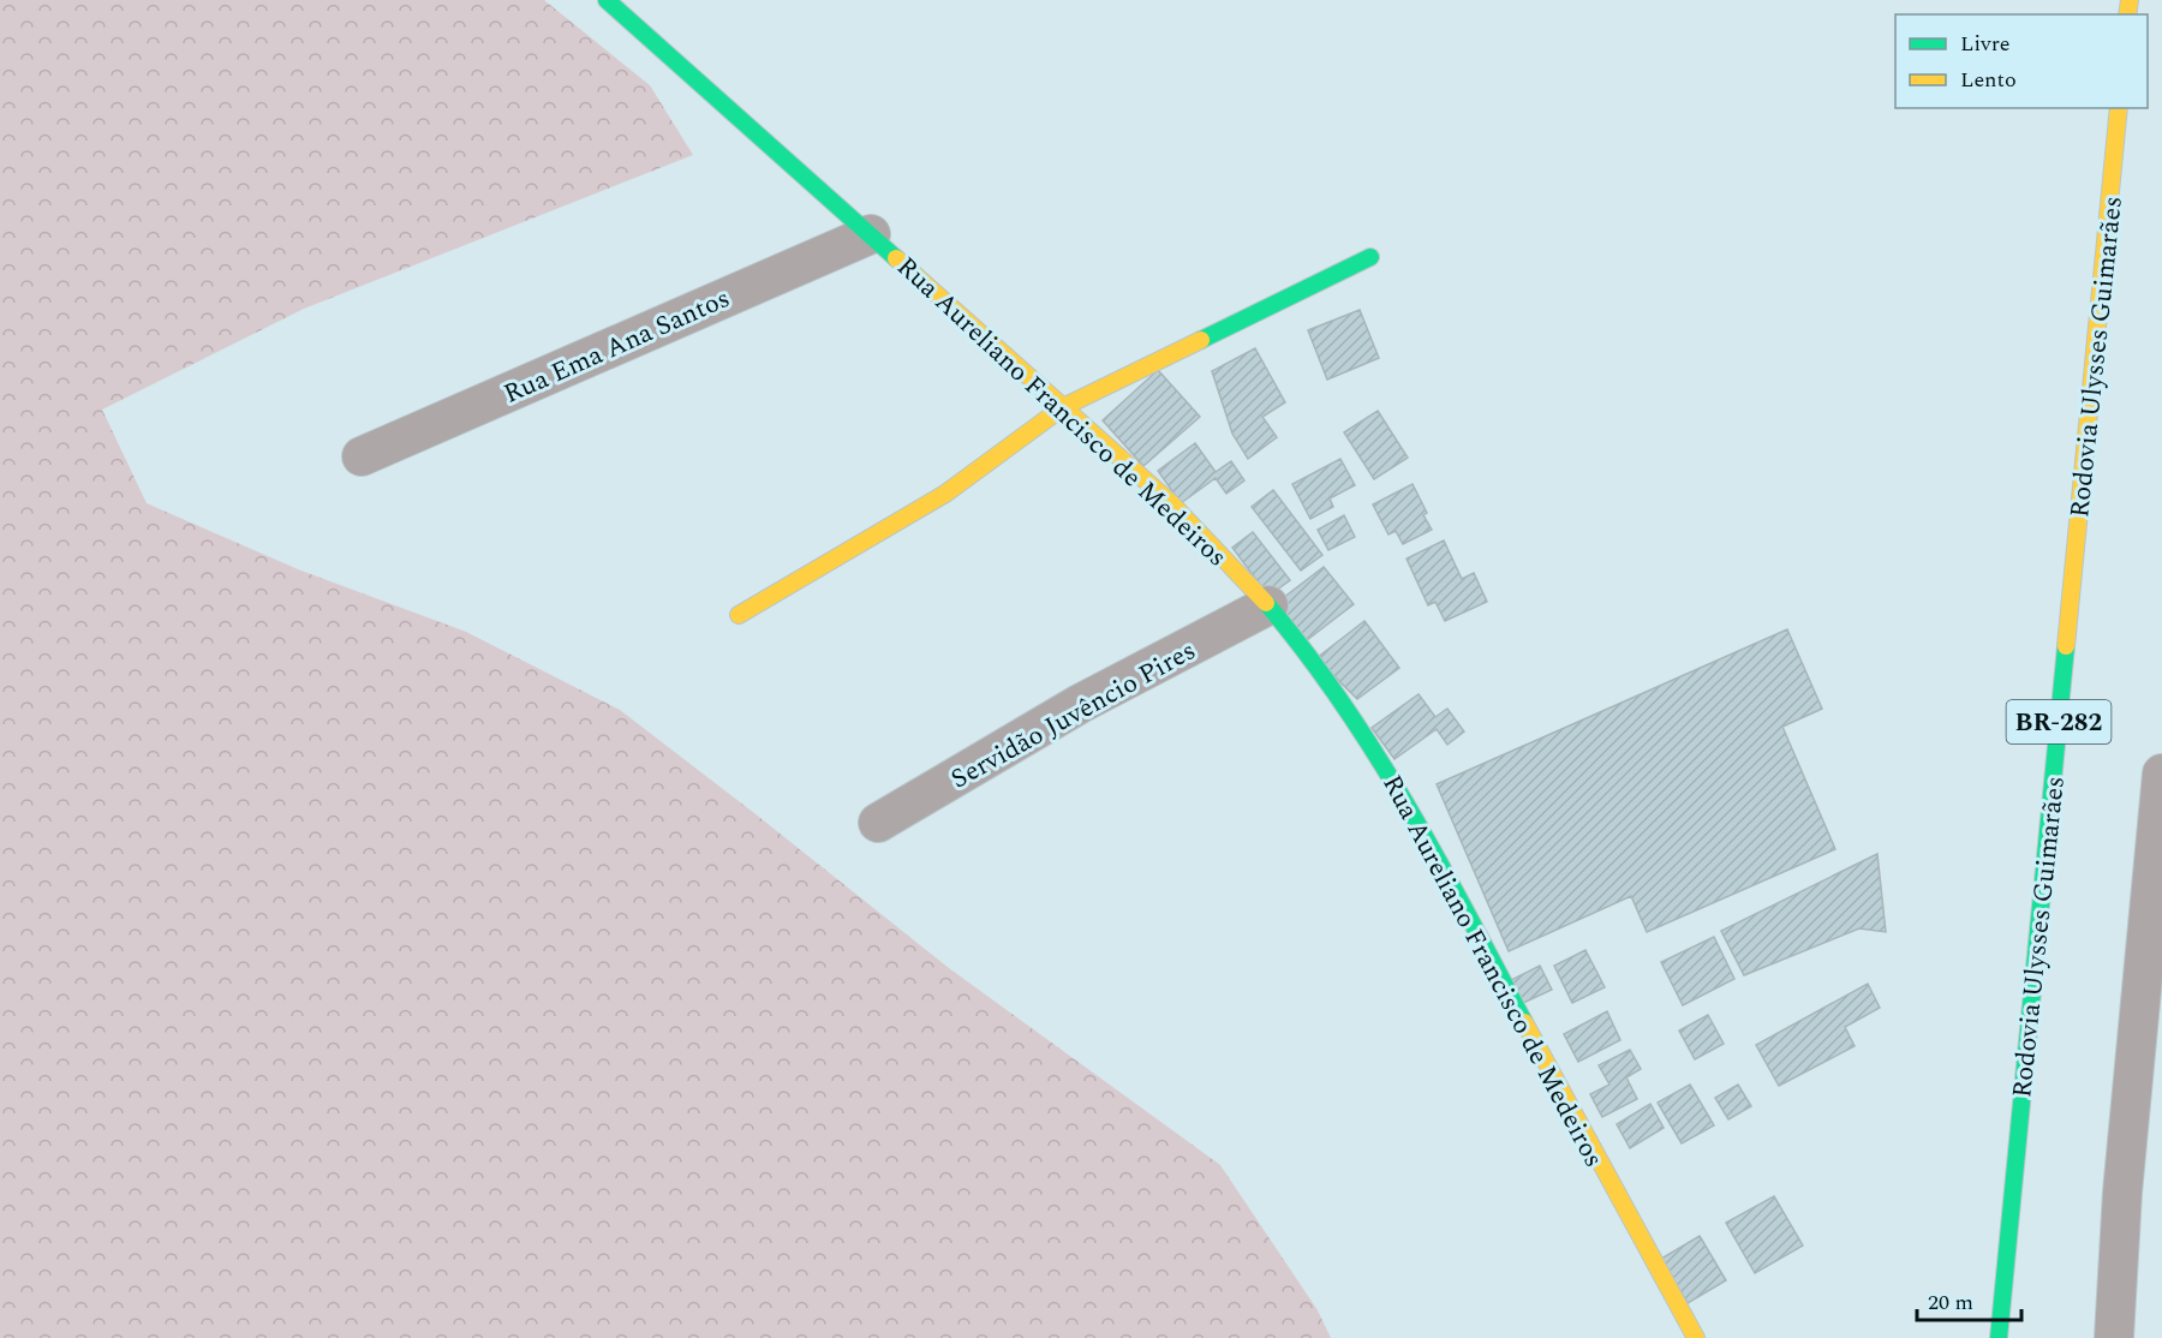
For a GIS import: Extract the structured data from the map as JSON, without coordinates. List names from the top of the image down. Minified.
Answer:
{"streets":{"main road":["Rodovia Ulysses Guimarães","Rua Aureliano Francisco de Medeiros","BR-282"],"street":["Rua Ema Ana Santos","Servidão Juvêncio Pires"]},"crossings":[["Rua Ema Ana Santos","Rua Aureliano Francisco de Medeiros"],["Rua Aureliano Francisco de Medeiros","Servidão Juvêncio Pires"]],"legend":["Livre","Lento"],"scale_bar":"20 m"}
